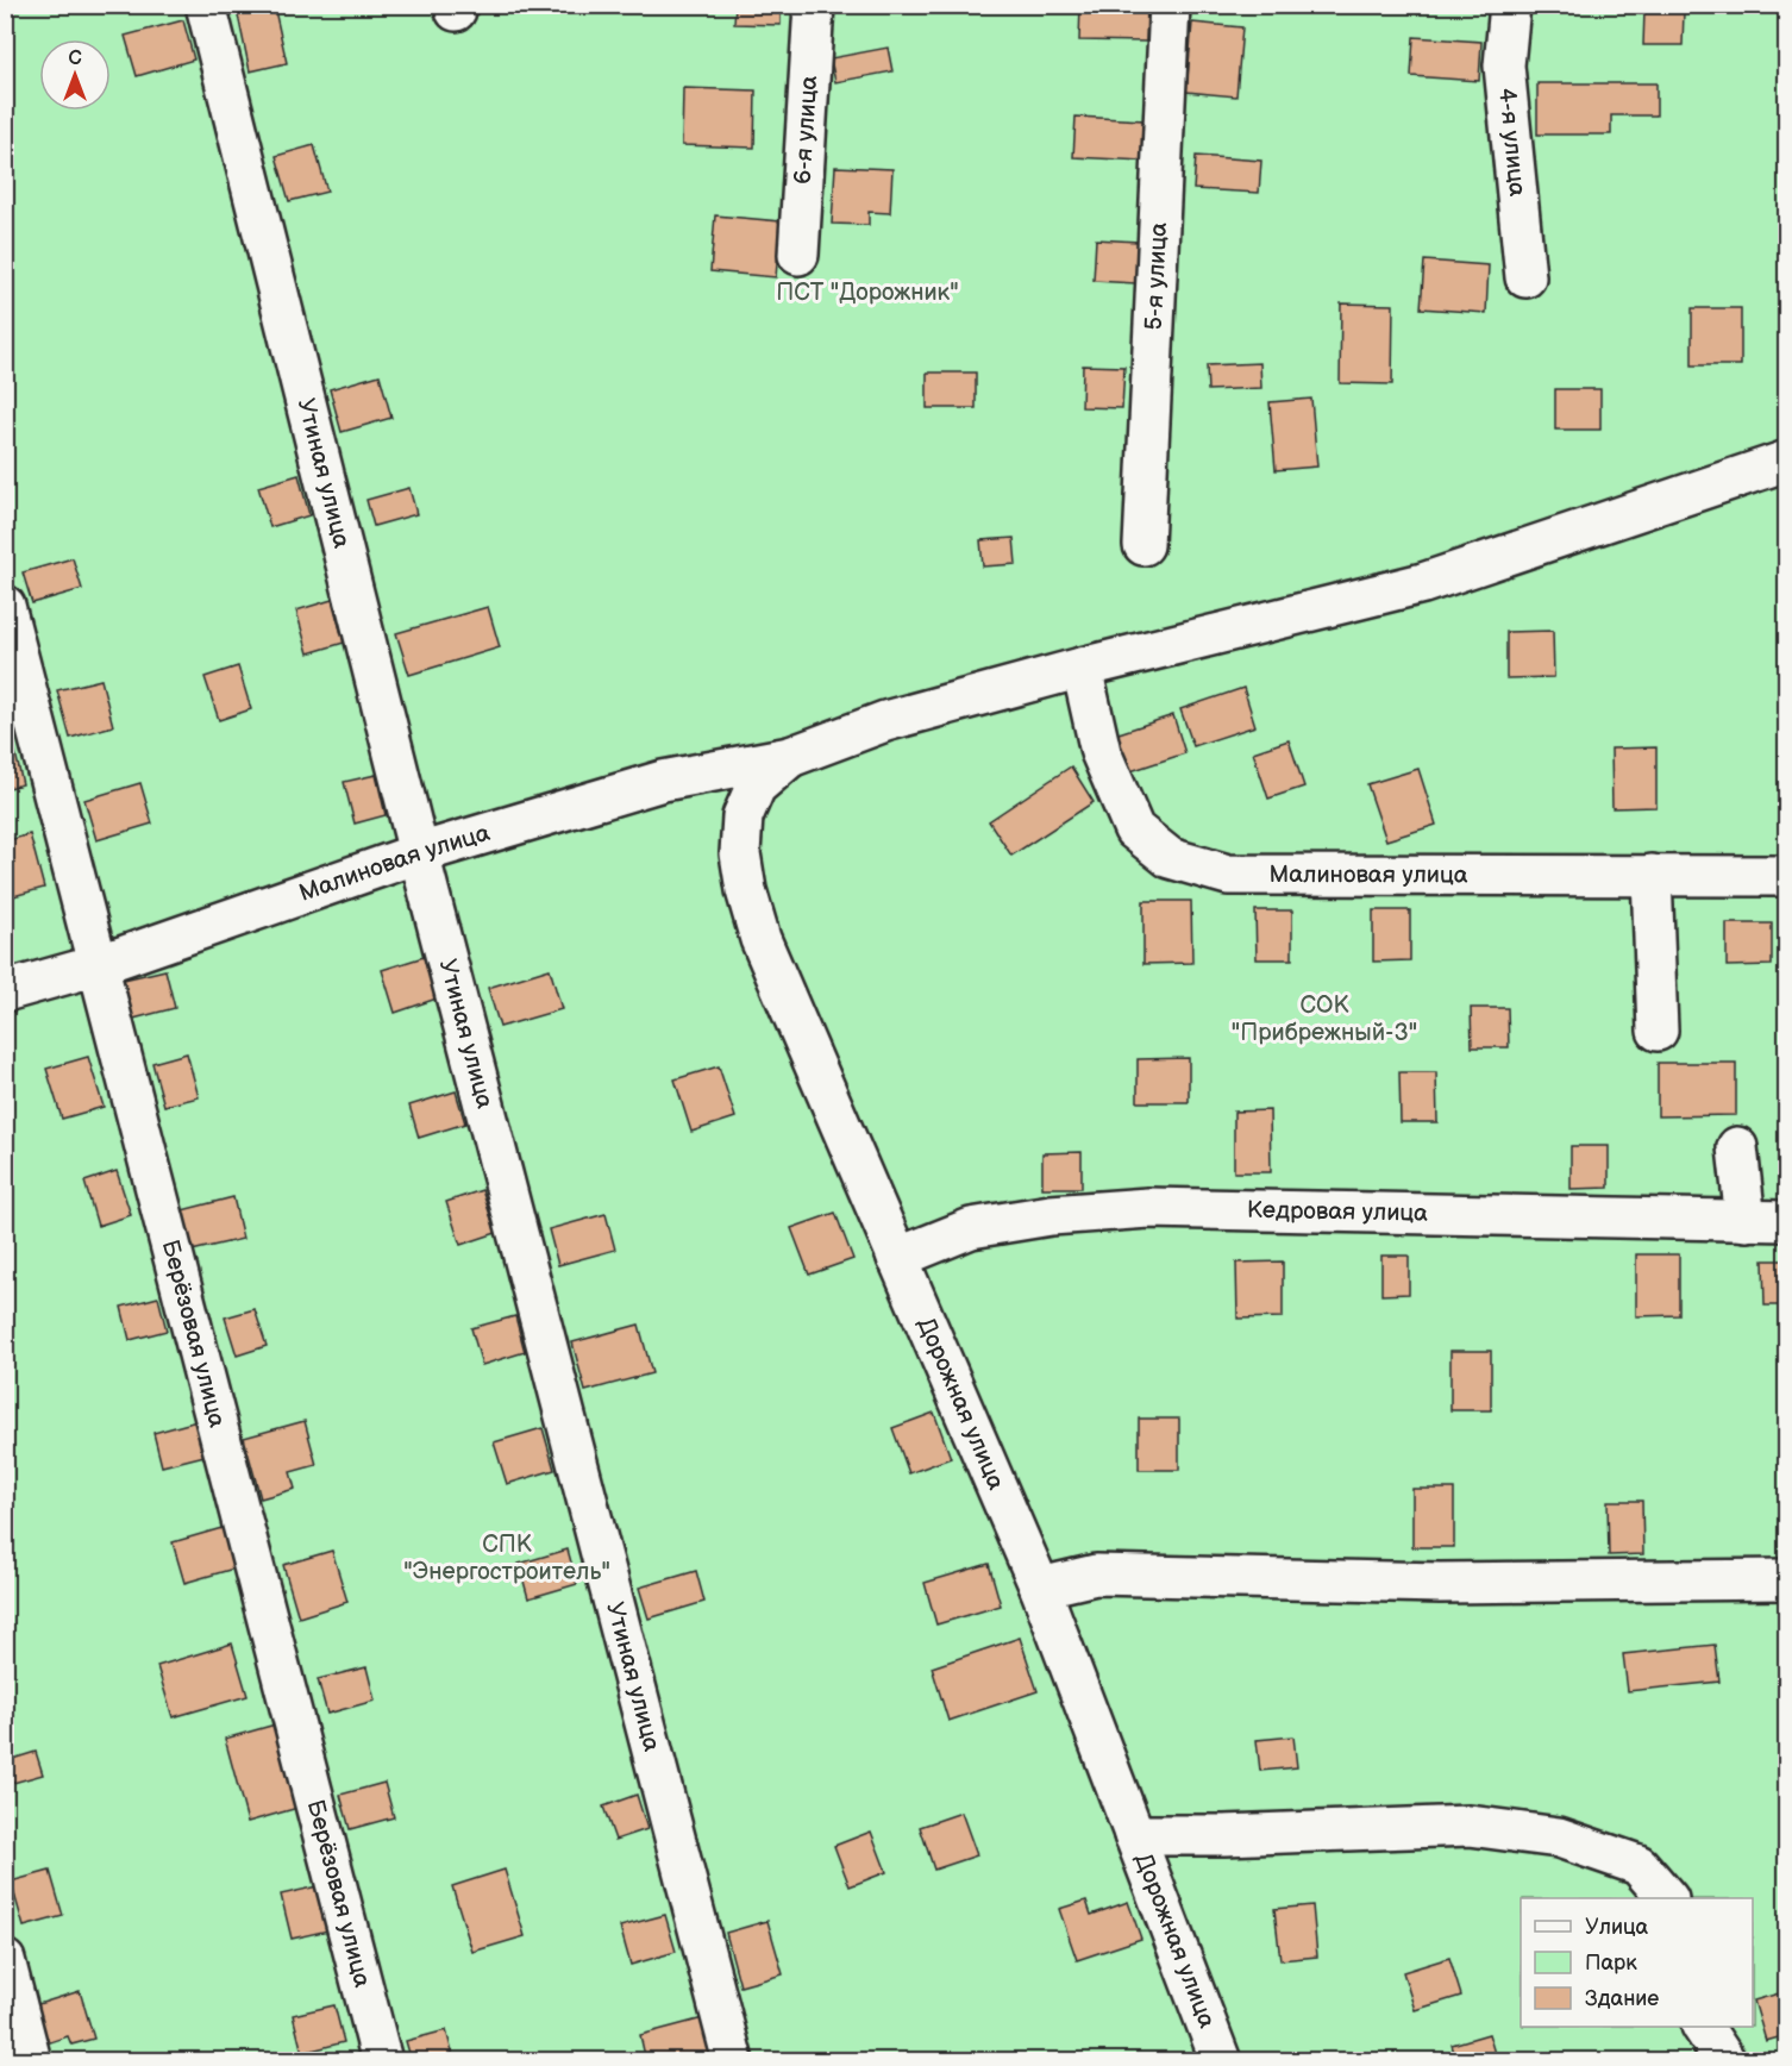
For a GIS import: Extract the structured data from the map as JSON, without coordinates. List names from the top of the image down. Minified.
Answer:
{"streets":{"street":["6-я улица","4-я улица","5-я улица","Утиная улица","Малиновая улица","Кедровая улица","Берёзовая улица","Дорожная улица"]},"crossings":[["Утиная улица","Малиновая улица"],["Малиновая улица","Берёзовая улица"],["Малиновая улица","Дорожная улица"],["Кедровая улица","Дорожная улица"]],"parks":["ПСТ \"Дорожник\"","СОК \"Прибрежный-3\"","СПК \"Энергостроитель\""],"legend":["Улица","Парк","Здание"],"north":"top"}
